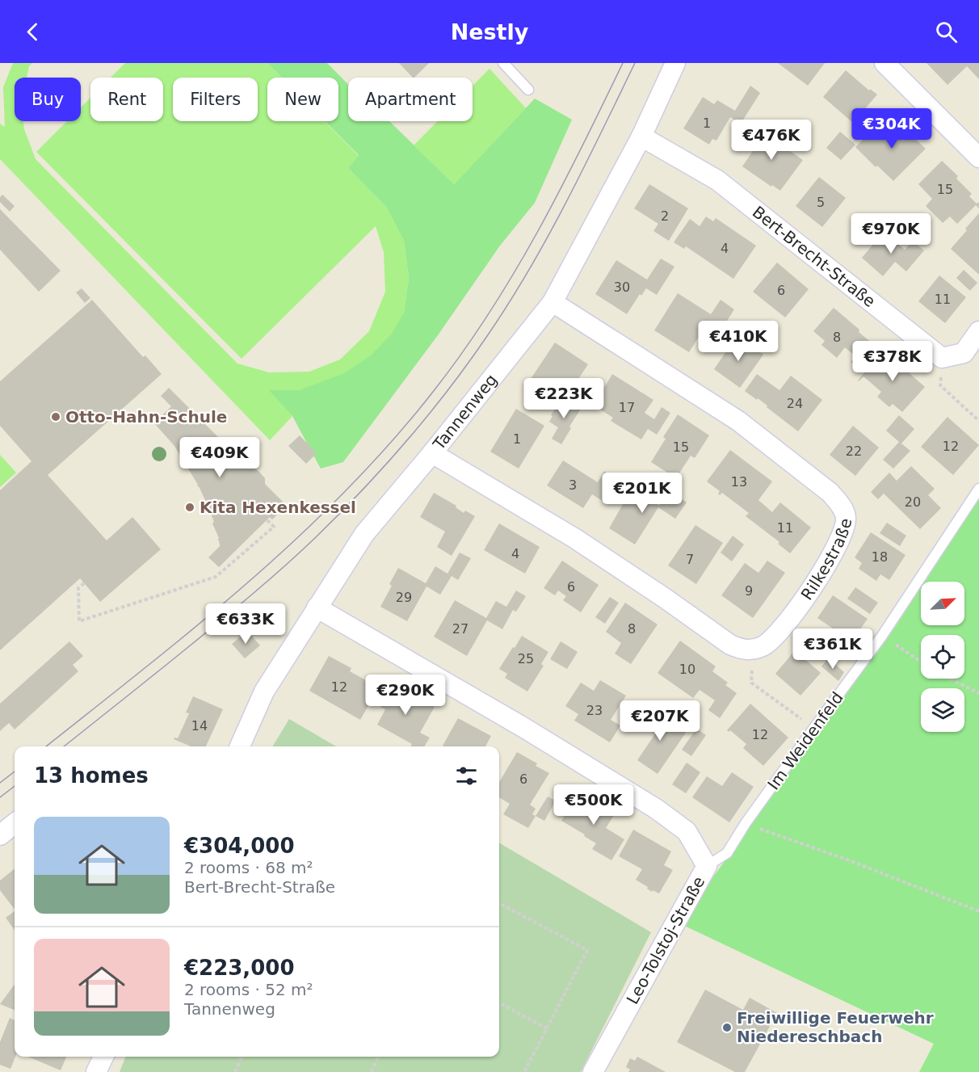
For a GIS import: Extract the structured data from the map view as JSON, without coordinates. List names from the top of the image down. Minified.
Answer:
{"streets":{"street":["Bert-Brecht-Straße","Tannenweg","Rilkestraße","Leo-Tolstoj-Straße"],"lane":["Im Weidenfeld"]},"crossings":[["Bert-Brecht-Straße","Tannenweg"],["Tannenweg","Rilkestraße"],["Tannenweg","Leo-Tolstoj-Straße"],["Im Weidenfeld","Leo-Tolstoj-Straße"]],"places":["Otto-Hahn-Schule","Kita Hexenkessel","Freiwillige Feuerwehr Niedereschbach"],"house_numbers":["1","15","5","2","4","30","6","11","8","24","17","1","12","15","22","13","3","20","11","4","18","7","6","9","29","27","8","25","10","12","23","14","12","6"],"north":"top right","page":{"header":"Nestly","chip":["Buy","Rent","Filters","New","Apartment"],"price":["€304K","€476K","€970K","€410K","€378K","€223K","€409K","€201K","€633K","€361K","€290K","€207K","€500K"],"heading":"13 homes","list":[{"name":"€304,000","note":"2 rooms · 68 m² · Bert-Brecht-Straße"},{"name":"€223,000","note":"2 rooms · 52 m² · Tannenweg"}]}}
